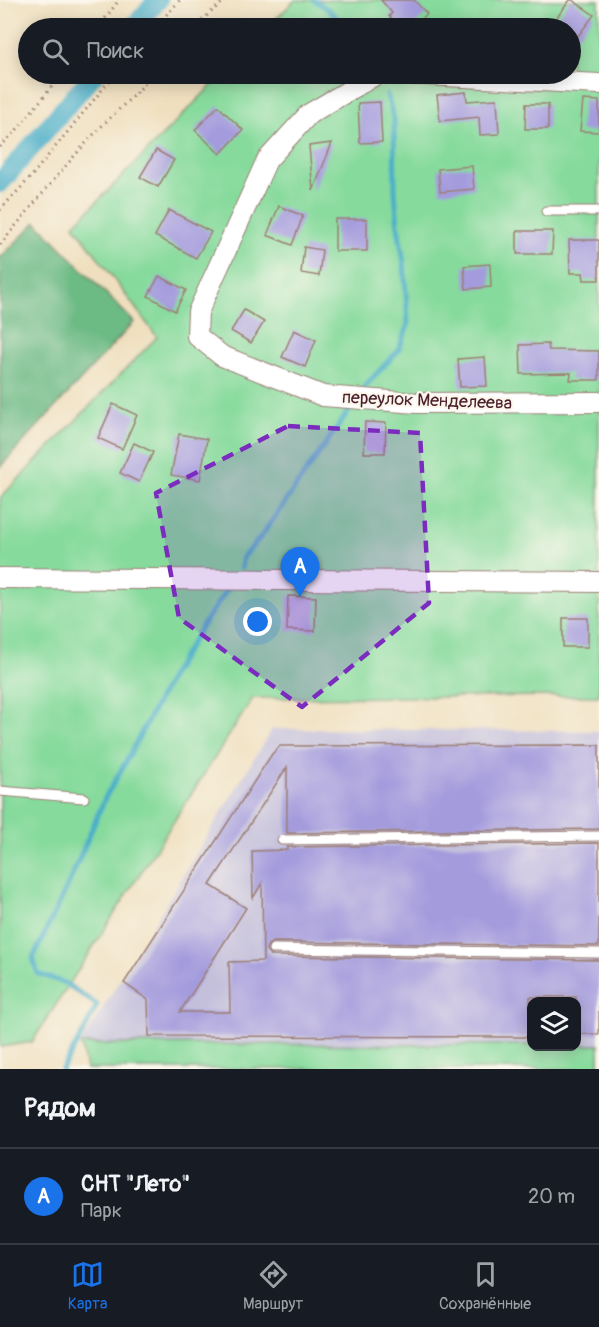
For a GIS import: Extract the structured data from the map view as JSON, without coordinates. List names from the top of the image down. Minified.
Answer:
{"streets":{"street":["переулок Менделеева"]},"page":{"search":"Поиск","pins":"A","heading":"Рядом","list":[{"mark":"A","name":"СНТ \"Лето\"","note":"Парк","value":"20 m"}],"nav":["Карта","Маршрут","Сохранённые"]}}
